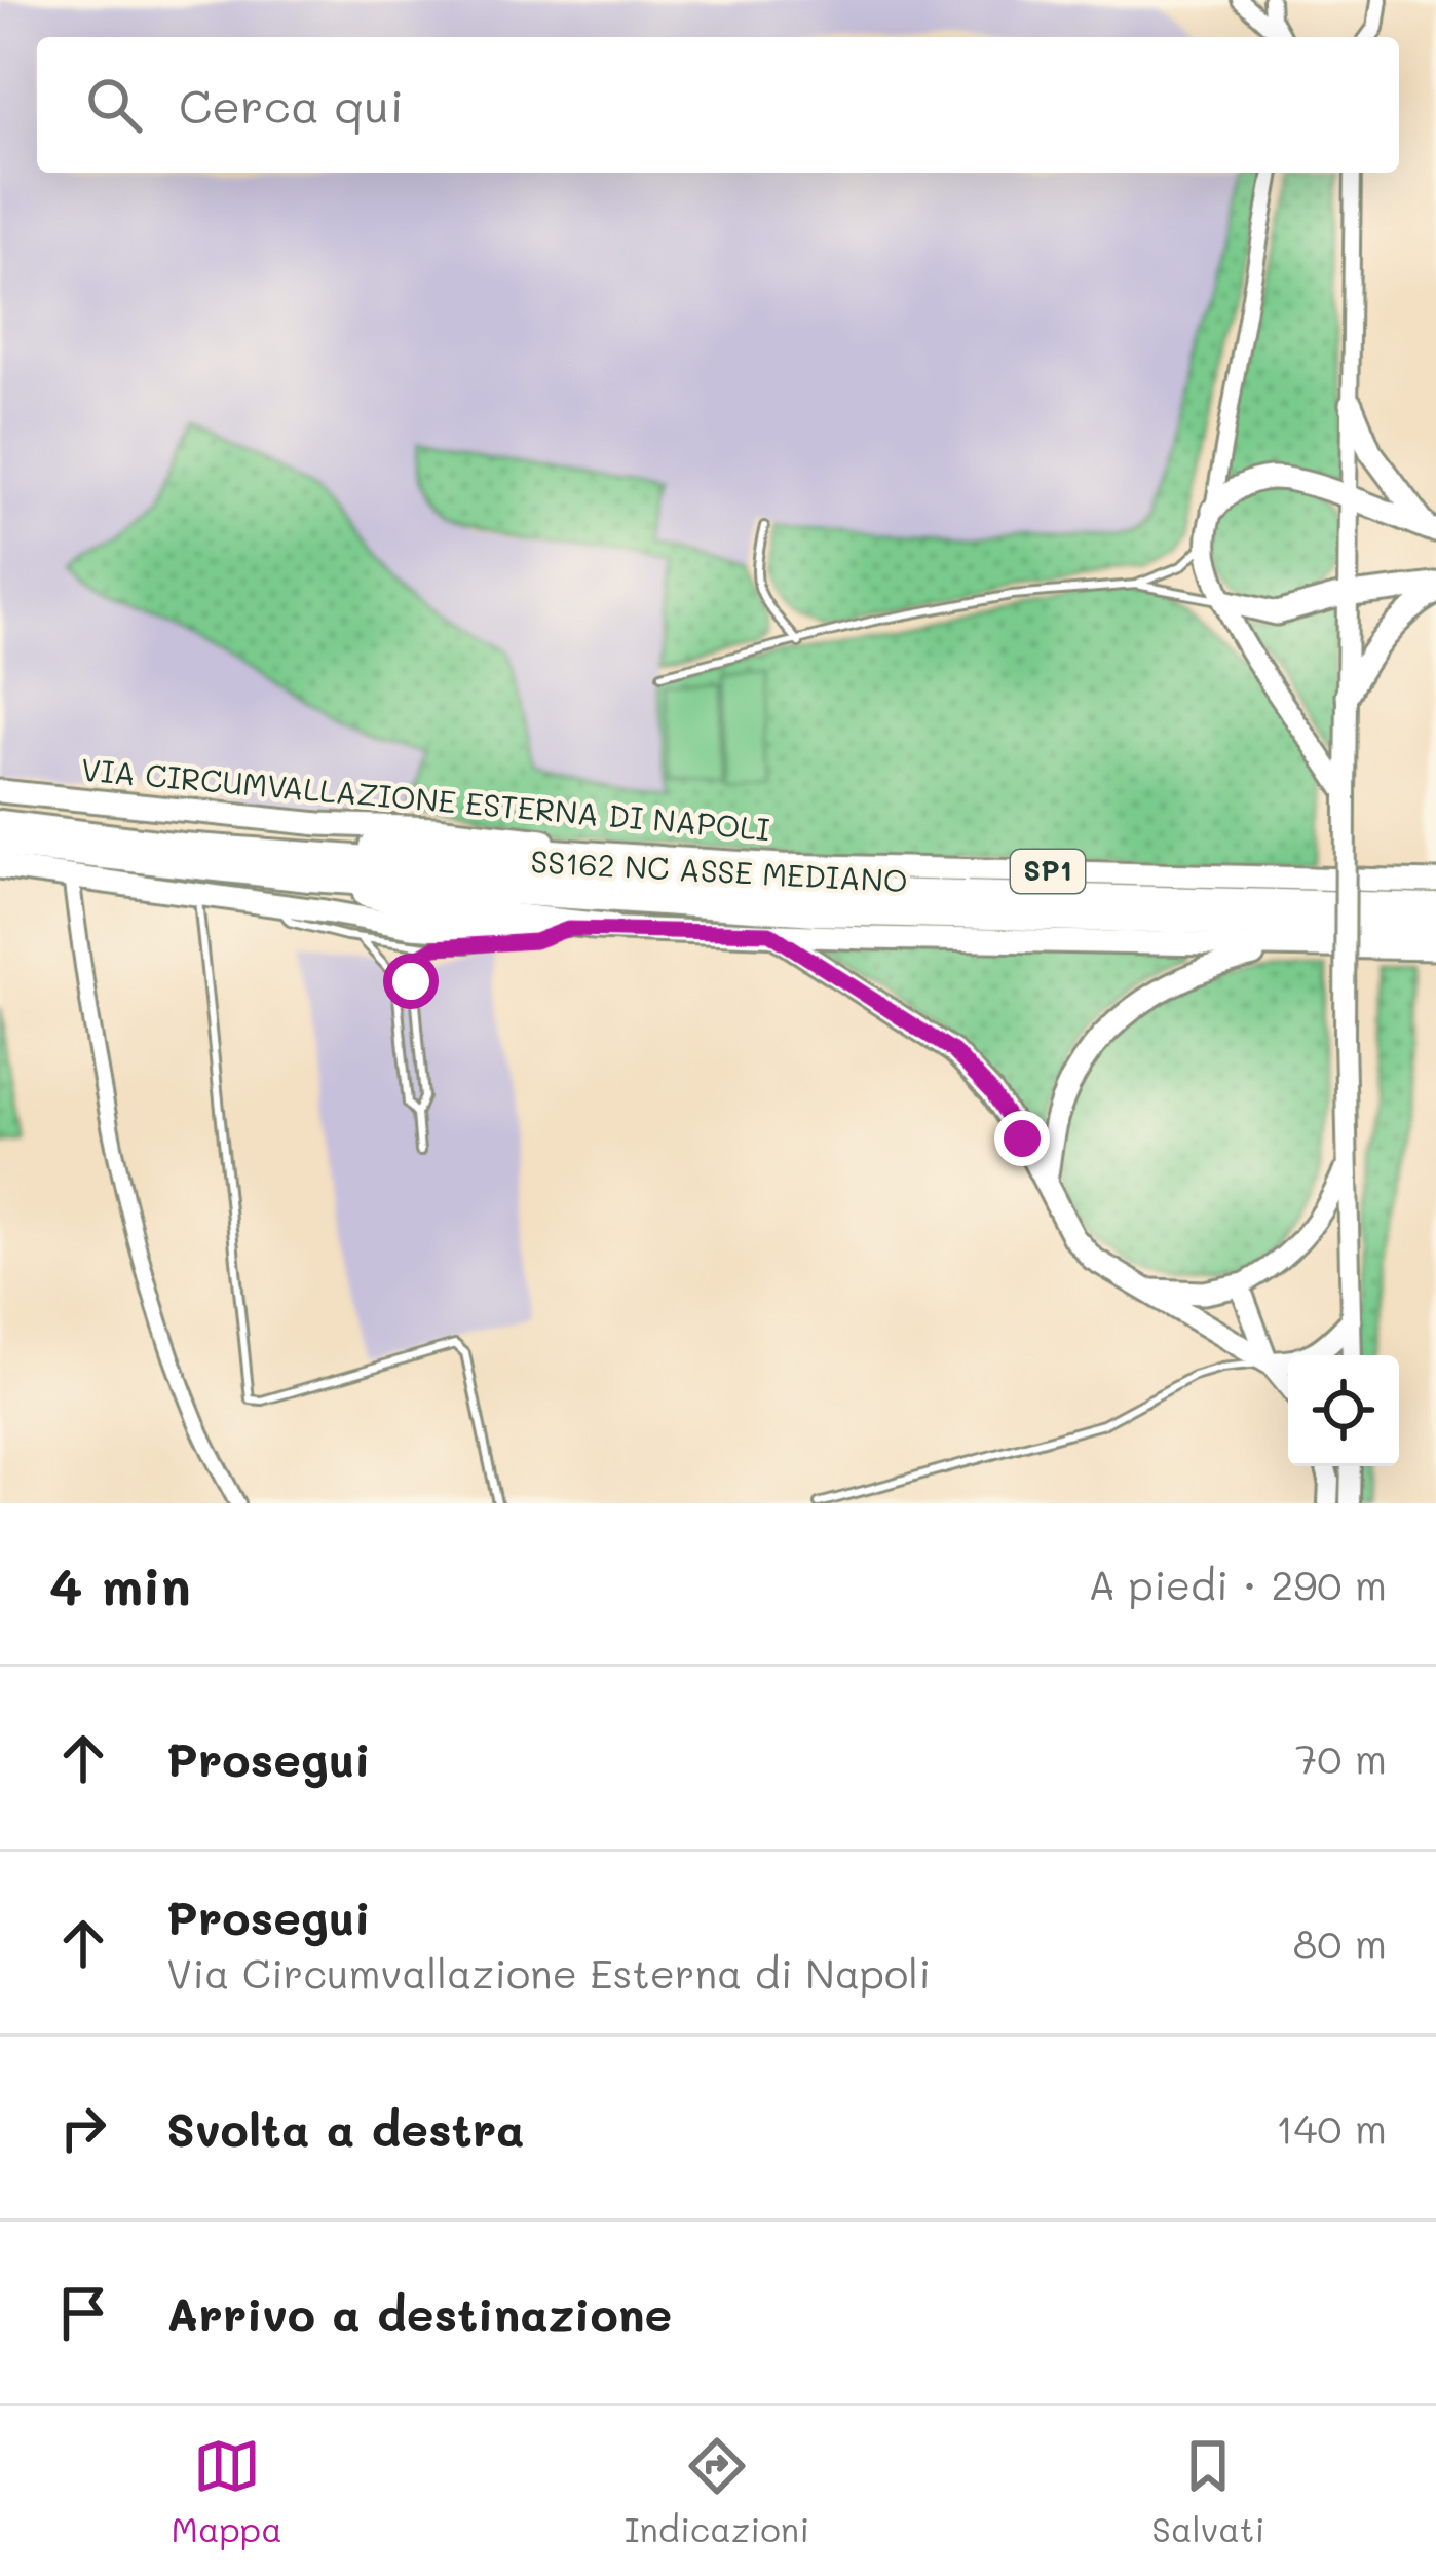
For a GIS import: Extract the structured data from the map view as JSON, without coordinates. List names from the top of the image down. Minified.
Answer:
{"streets":{"highway":["SS162 NC ASSE MEDIANO"],"main road":["VIA CIRCUMVALLAZIONE ESTERNA DI NAPOLI","SP1"]},"page":{"search":"Cerca qui","heading":["4 min","A piedi · 290 m"],"list":[["Prosegui","70 m"],["Prosegui","Via Circumvallazione Esterna di Napoli","80 m"],["Svolta a destra","140 m"],"Arrivo a destinazione"],"nav":["Mappa","Indicazioni","Salvati"]}}
